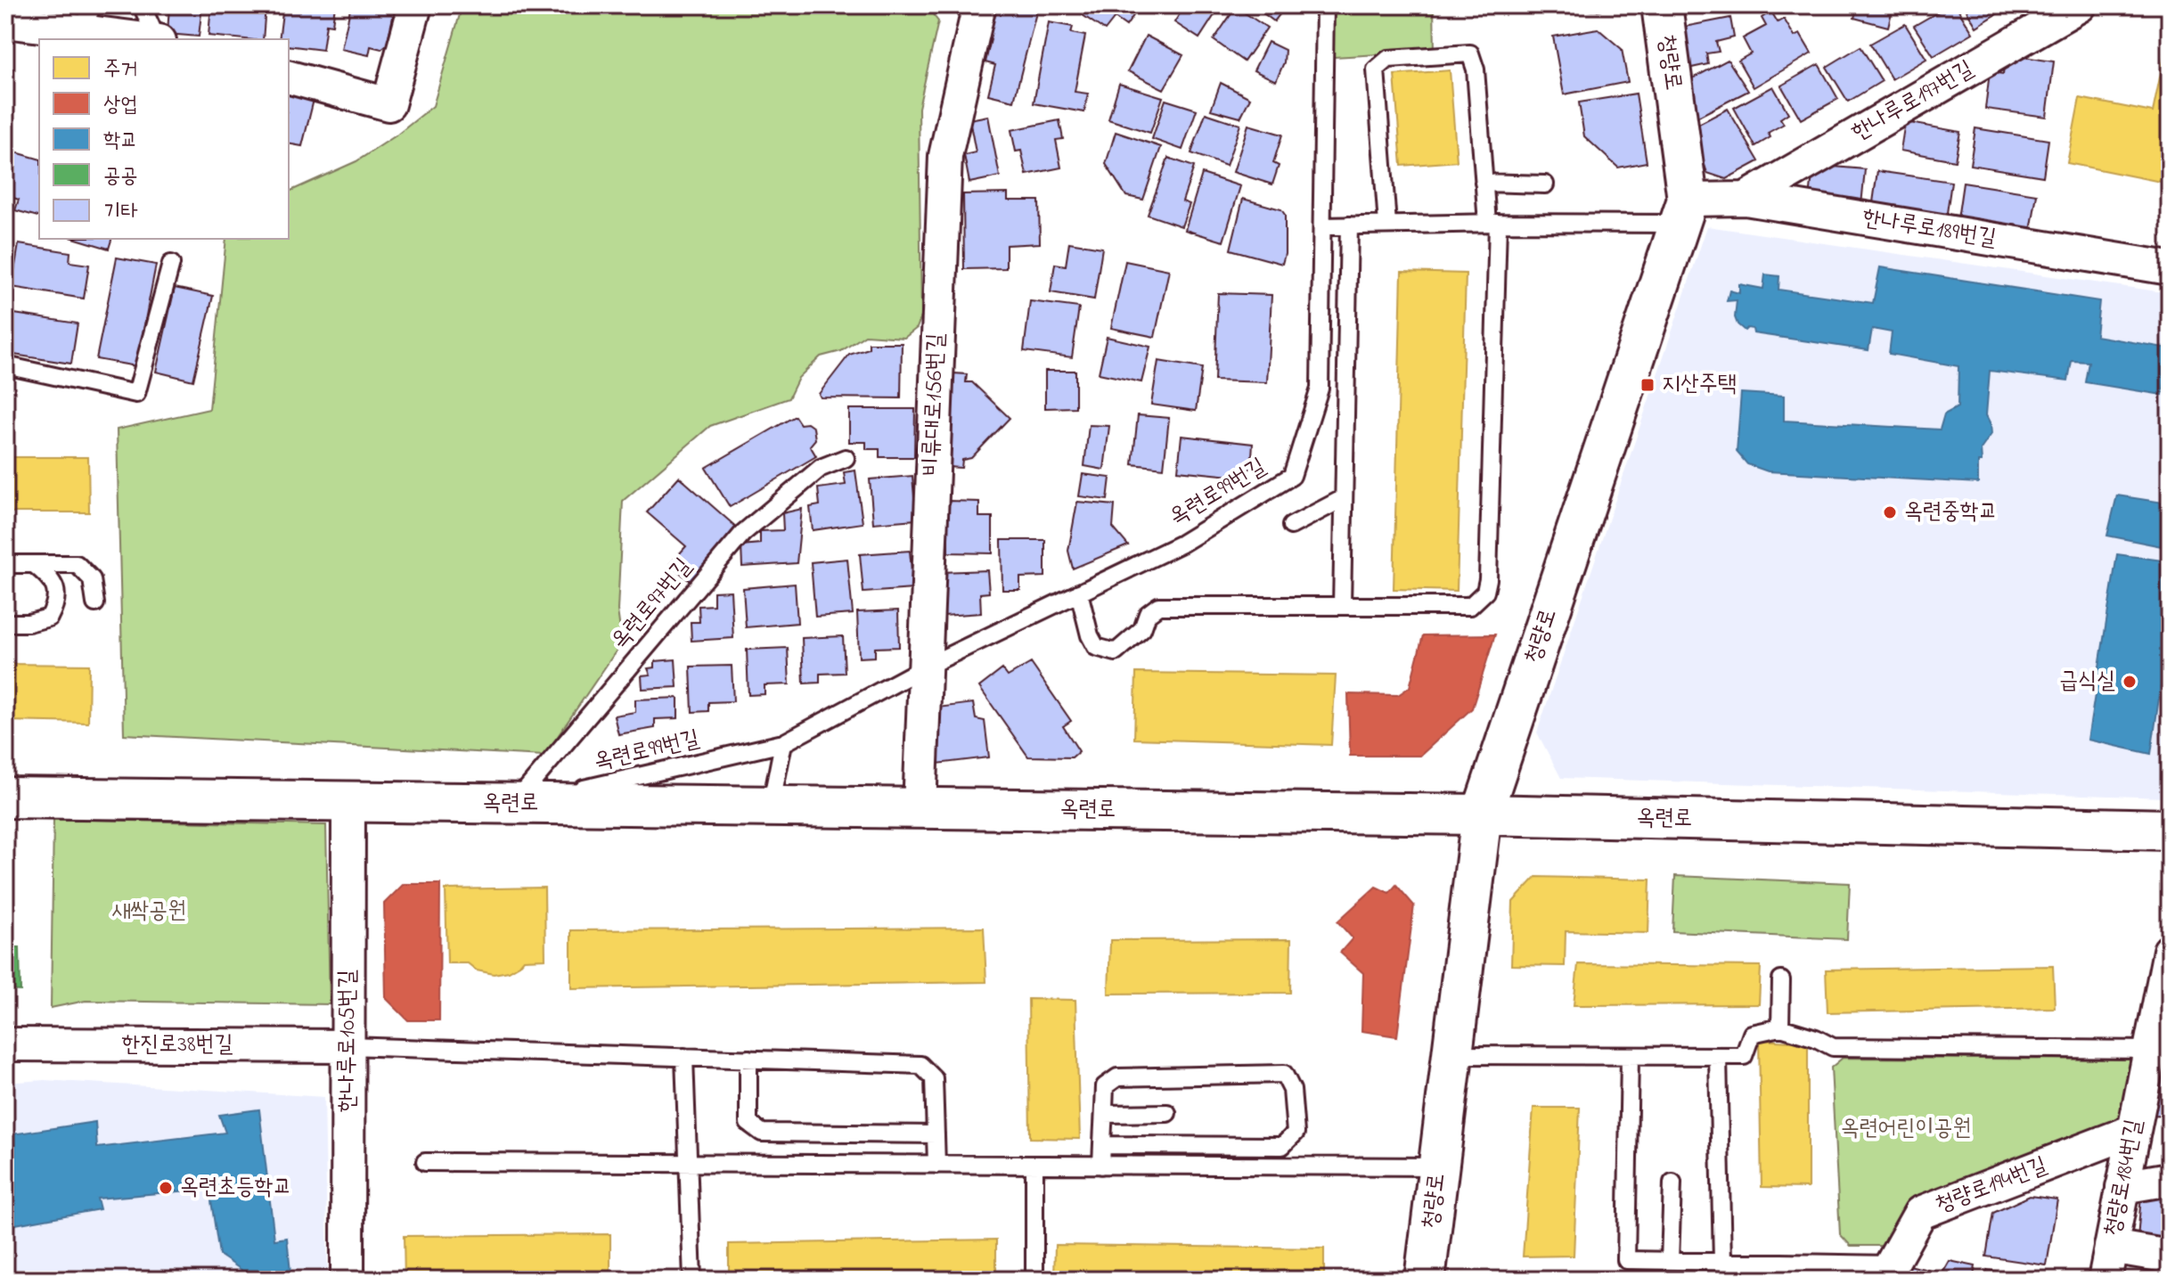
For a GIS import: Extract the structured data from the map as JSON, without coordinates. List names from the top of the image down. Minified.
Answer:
{"streets":{"street":["청량로","한나루로197번길","한나루로189번길","비류대로156번길","옥련로","한나루로105번길","한진로38번길","청량로184번길","청량로194번길"],"lane":["옥련로99번길","옥련로97번길"]},"crossings":[["청량로","한나루로189번길"],["청량로","옥련로"],["한나루로197번길","한나루로189번길"],["비류대로156번길","옥련로99번길"],["비류대로156번길","옥련로"],["옥련로99번길","옥련로97번길"],["옥련로99번길","옥련로"],["옥련로97번길","옥련로"],["옥련로","한나루로105번길"],["한나루로105번길","한진로38번길"],["청량로184번길","청량로194번길"]],"parks":["새싹공원","옥련어린이공원"],"places":{"transit":["지산주택"],"other":["옥련중학교","급식실","옥련초등학교"]},"legend":["주거","상업","학교","공공","기타"]}
